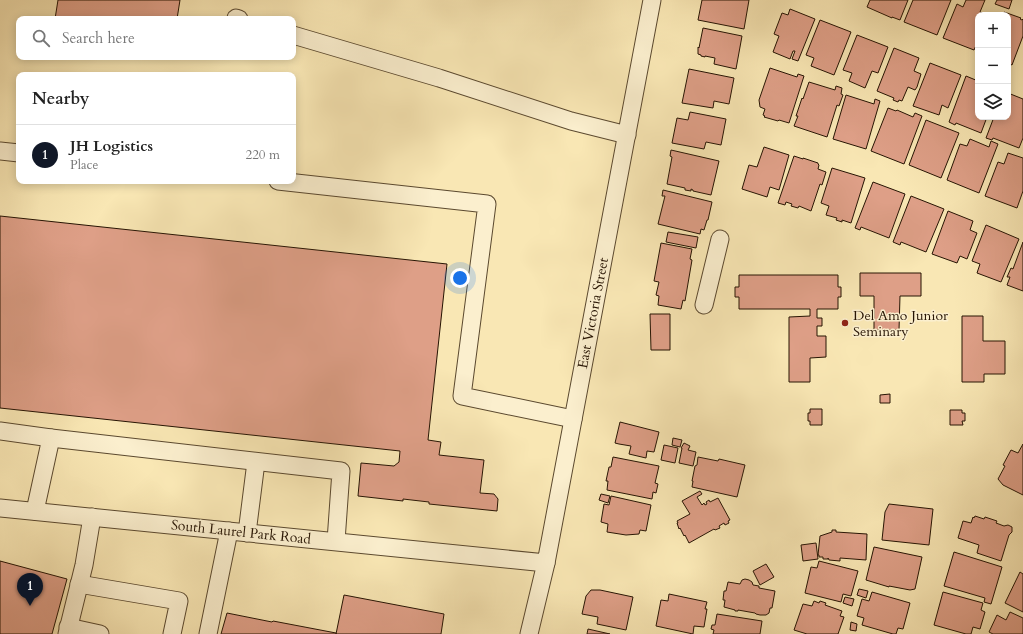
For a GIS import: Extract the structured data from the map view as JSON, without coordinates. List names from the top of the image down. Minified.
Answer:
{"streets":{"street":["East Victoria Street","South Laurel Park Road"]},"crossings":[["East Victoria Street","South Laurel Park Road"]],"places":["Del Amo Junior Seminary"],"page":{"map_buttons":["+","−"],"search":"Search here","heading":"Nearby","list":[{"mark":"1","name":"JH Logistics","note":"Place","value":"220 m"}],"pins":"1"}}
